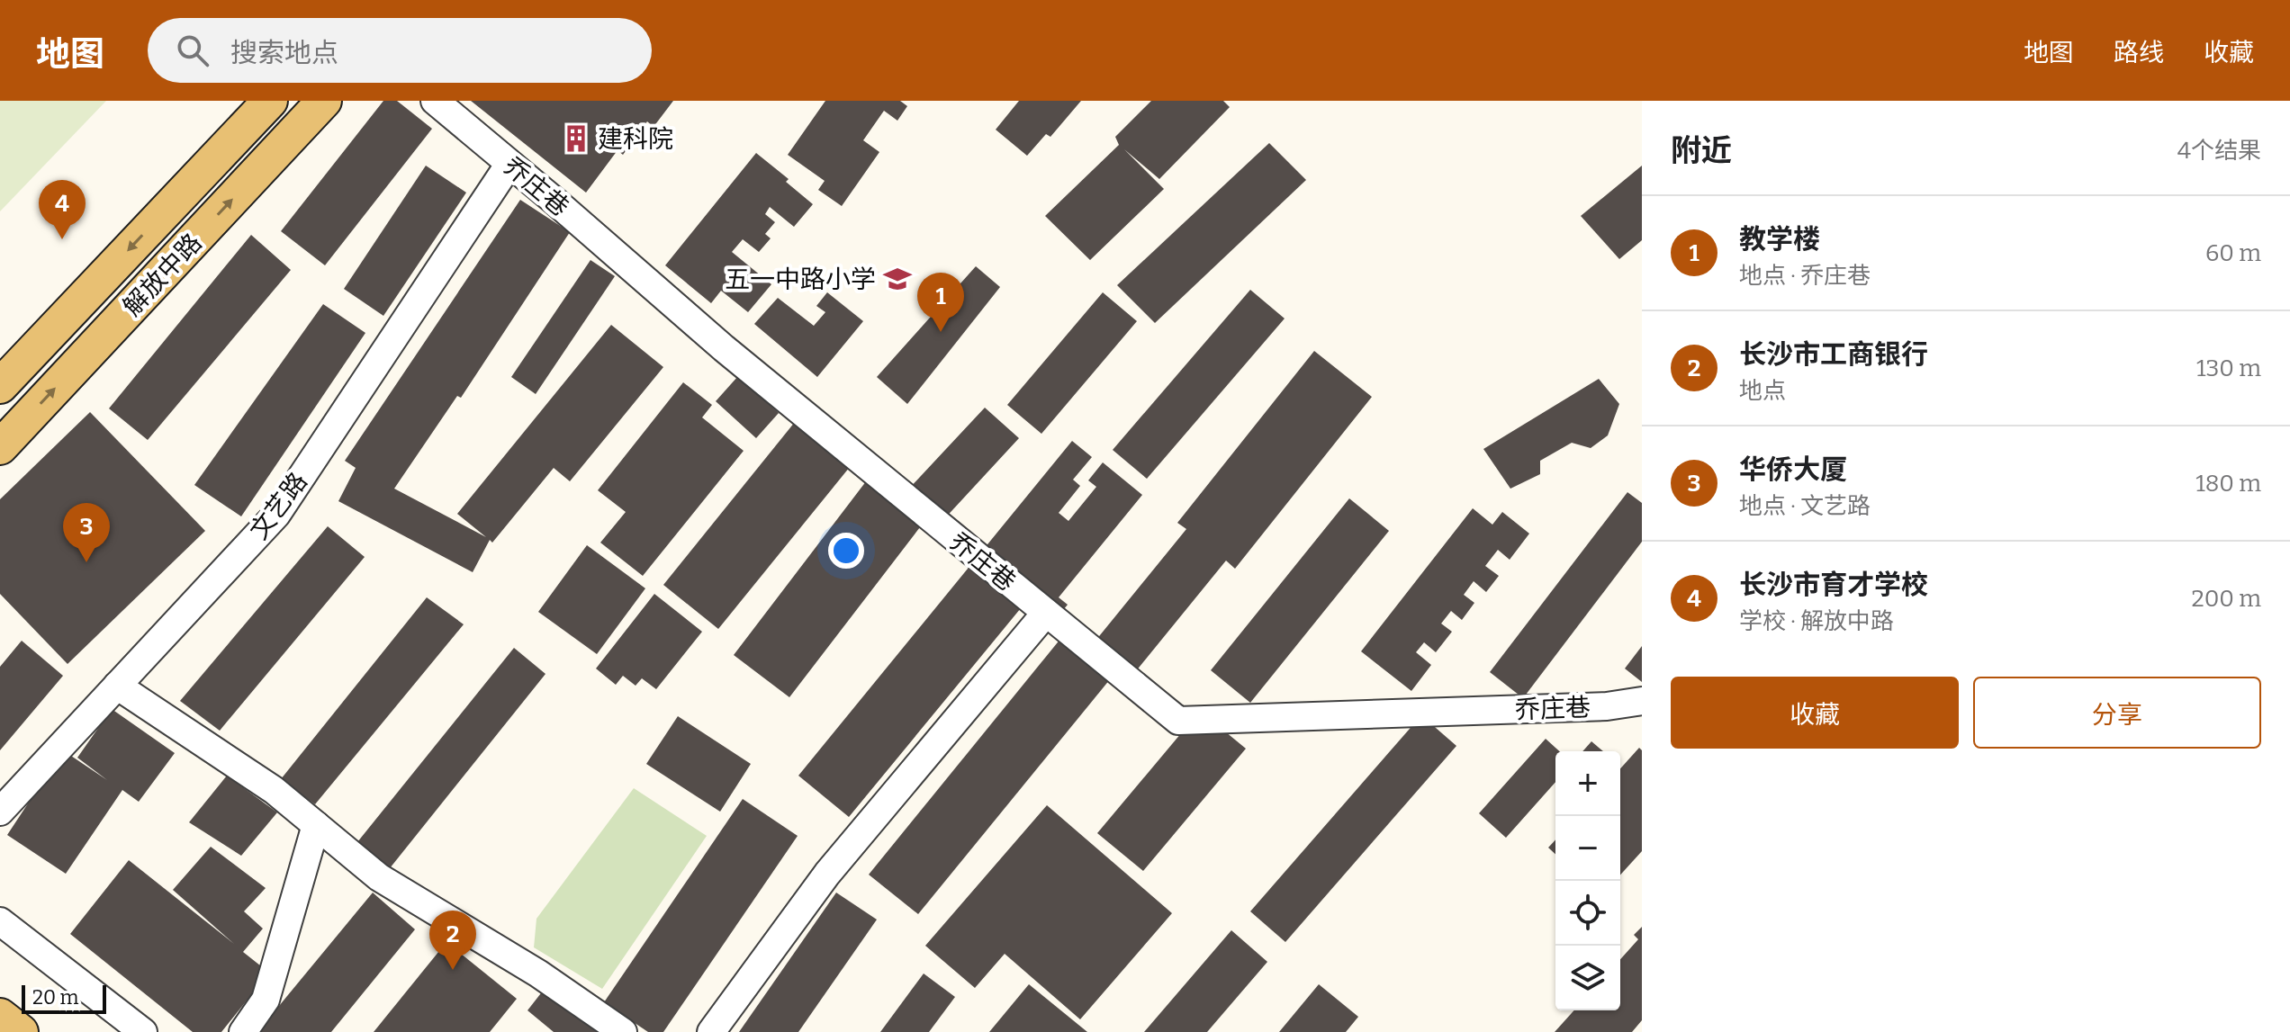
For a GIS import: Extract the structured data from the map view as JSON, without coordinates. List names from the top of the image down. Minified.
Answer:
{"streets":{"main road":["解放中路"],"street":["乔庄巷","文艺路"]},"crossings":[["乔庄巷","文艺路"]],"places":{"building":["建科院"],"school or university":["五一中路小学"]},"scale_bar":"20 m","page":{"header":"地图","search":"搜索地点","nav":["地图","路线","收藏"],"heading":["附近","4个结果"],"pins":["4","1","3","2"],"list":[{"mark":"1","name":"教学楼","note":"地点 · 乔庄巷","value":"60 m"},{"mark":"2","name":"长沙市工商银行","note":"地点","value":"130 m"},{"mark":"3","name":"华侨大厦","note":"地点 · 文艺路","value":"180 m"},{"mark":"4","name":"长沙市育才学校","note":"学校 · 解放中路","value":"200 m"}],"buttons":["收藏","分享"],"map_buttons":["+","−"],"scale":"20 m"}}
